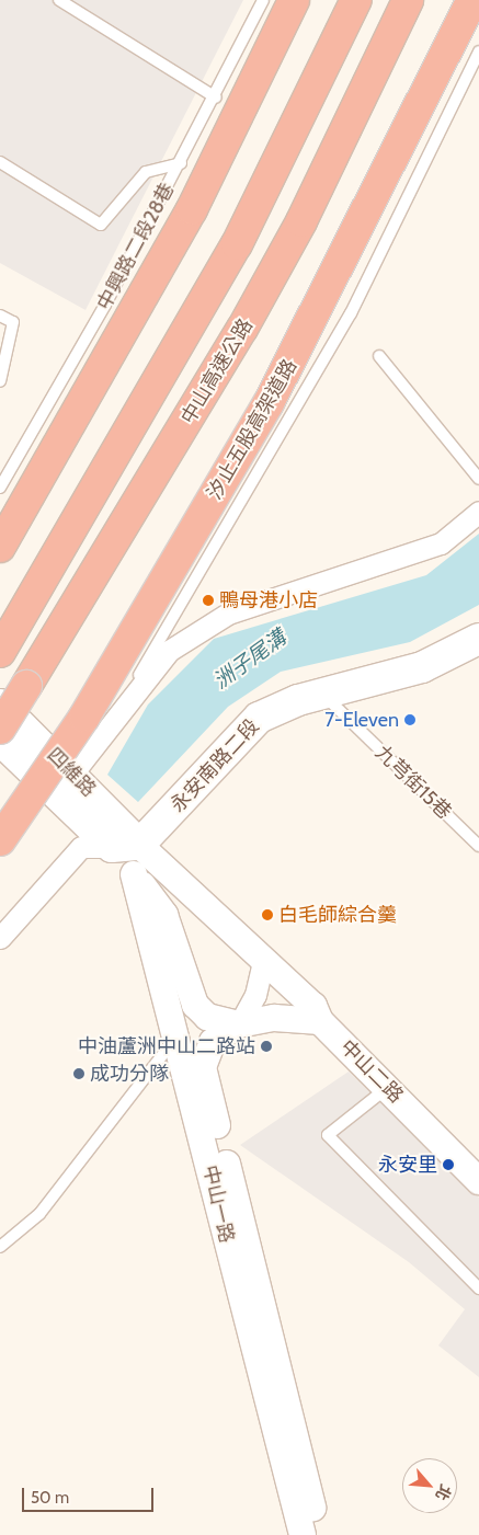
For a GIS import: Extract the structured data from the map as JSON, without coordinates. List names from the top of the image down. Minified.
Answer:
{"streets":{"highway":["中山高速公路","汐止五股高架道路"],"main road":["永安南路二段","四維路"],"street":["中山二路","中山一路"],"lane":["中興路二段28巷","九芎街15巷"]},"crossings":[["永安南路二段","四維路"],["永安南路二段","九芎街15巷"],["永安南路二段","中山二路"],["永安南路二段","中山一路"],["四維路","中山二路"],["四維路","中山一路"],["中山二路","中山一路"]],"water":["洲子尾溝"],"places":["鴨母港小店","7-Eleven","白毛師綜合羹","中油蘆洲中山二路站","成功分隊","永安里"],"scale_bar":"50 m","north":"bottom right"}
